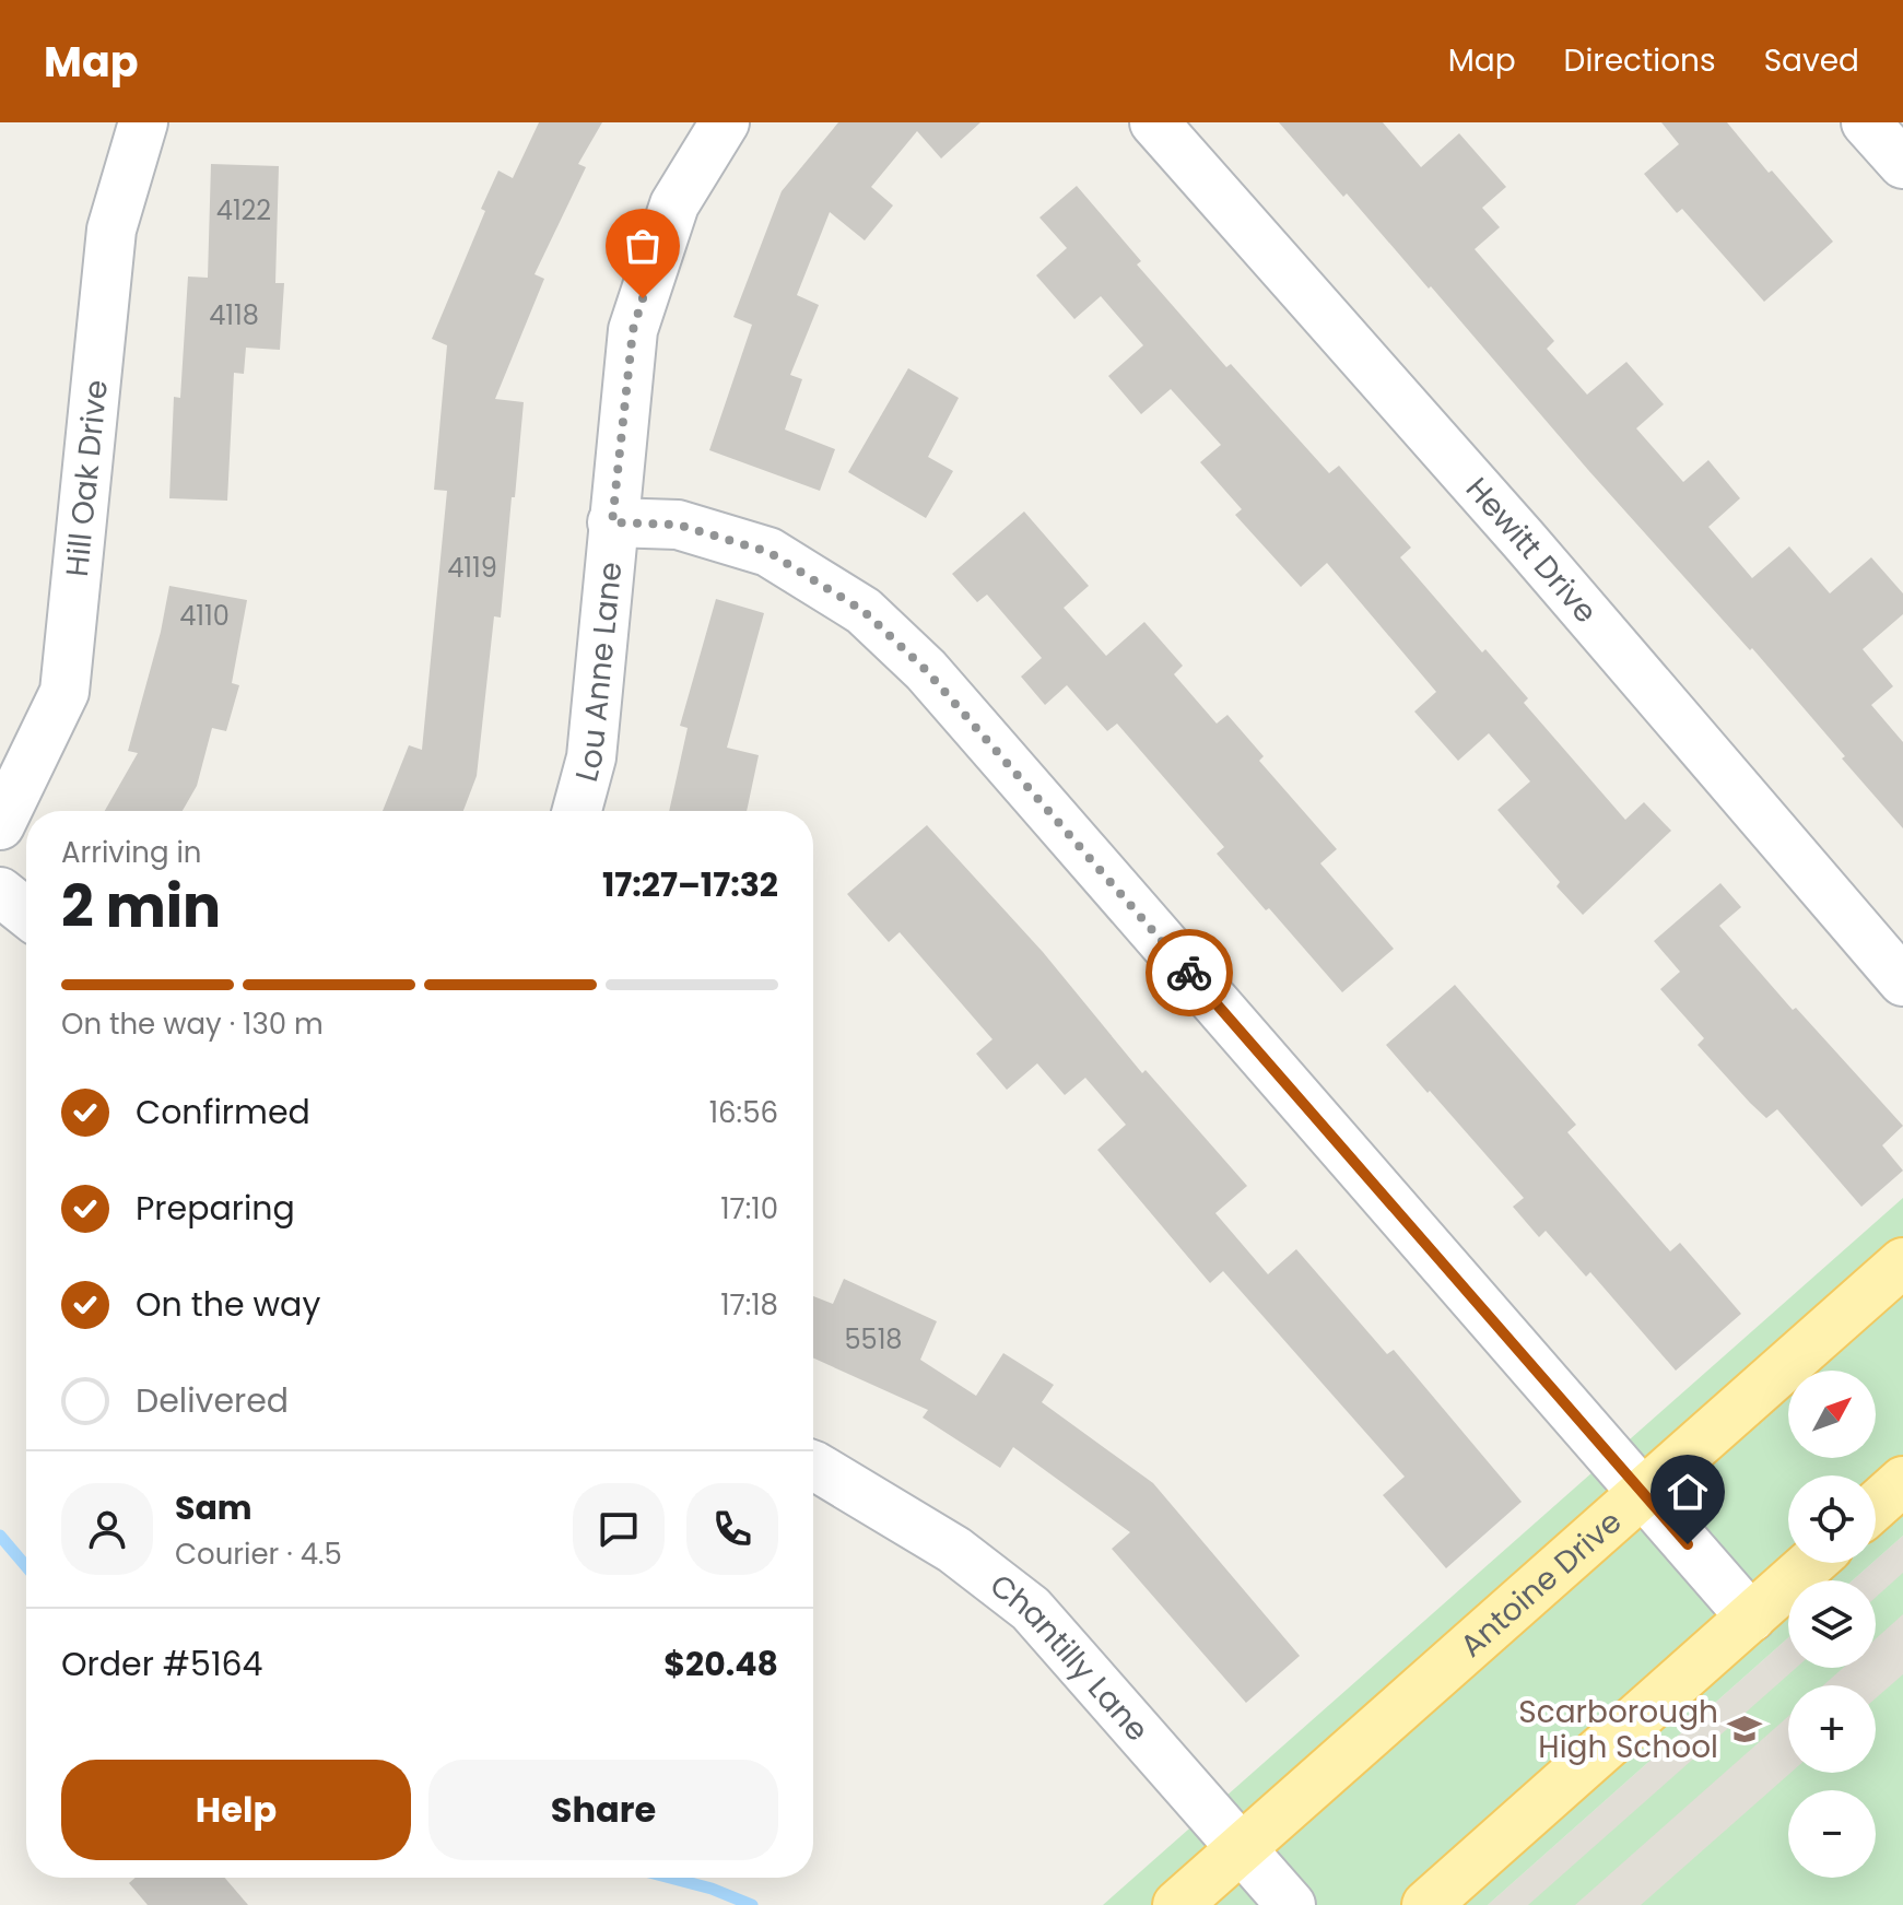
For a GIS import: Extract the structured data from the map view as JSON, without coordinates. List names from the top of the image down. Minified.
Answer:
{"streets":{"main road":["Antoine Drive"],"street":["Hill Oak Drive","Hewitt Drive","Lou Anne Lane","Chantilly Lane"]},"crossings":[["Antoine Drive","Chantilly Lane"]],"places":{"school or university":["Scarborough High School"]},"house_numbers":["4122","4118","4119","4110","5518"],"north":"top right","page":{"header":"Map","nav":["Map","Directions","Saved"],"heading":["2 min","Arriving in","17:27–17:32"],"panel":["Sam","Courier · 4.5","Order #5164","$20.48"],"bar":"On the way · 130 m","list":[["Confirmed","16:56"],["Preparing","17:10"],["On the way","17:18"],"Delivered"],"map_buttons":["+","−"],"buttons":["Help","Share"]}}
